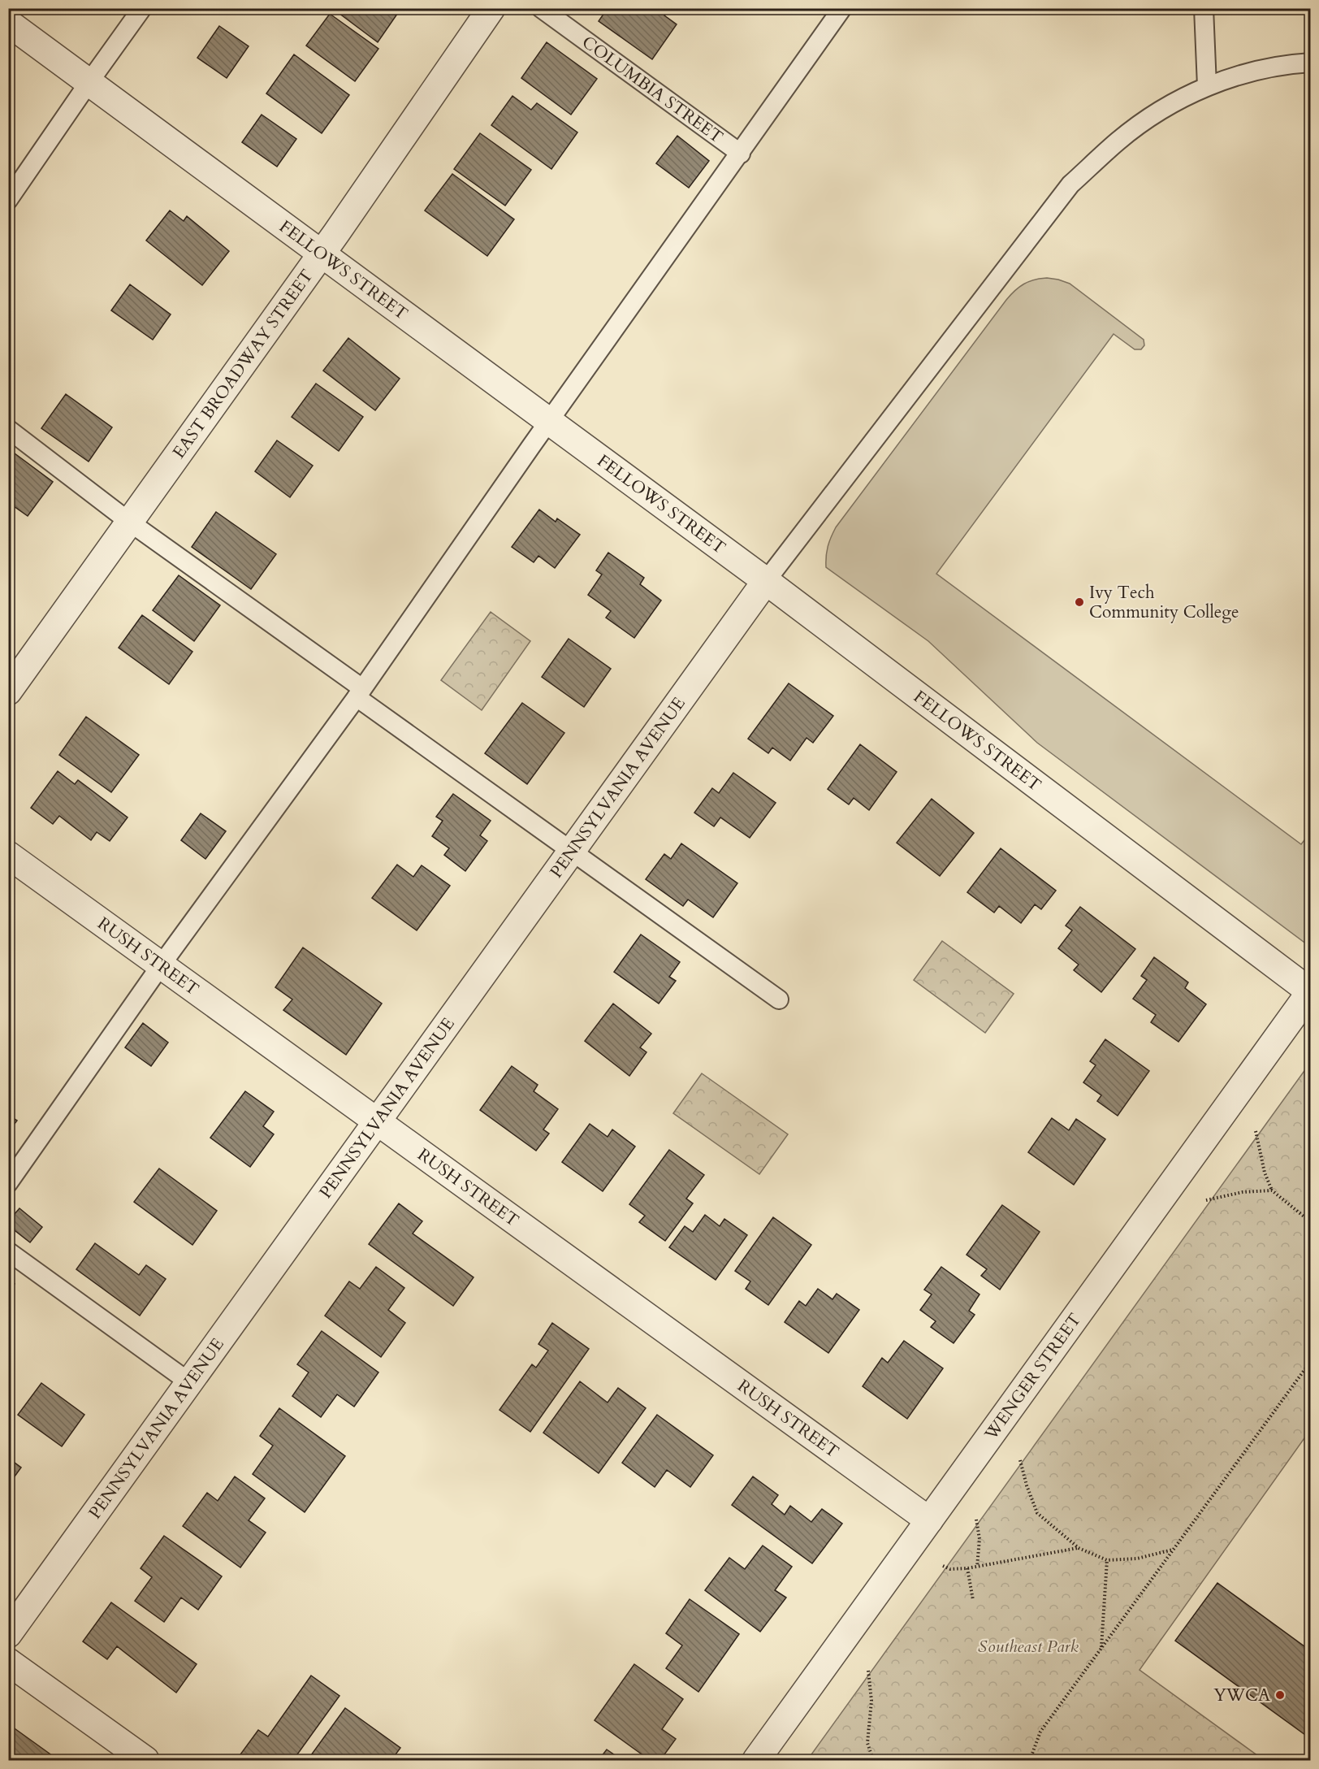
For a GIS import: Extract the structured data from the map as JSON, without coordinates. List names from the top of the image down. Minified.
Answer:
{"streets":{"street":["FELLOWS STREET","EAST BROADWAY STREET","PENNSYLVANIA AVENUE","RUSH STREET","WENGER STREET"],"lane":["COLUMBIA STREET"]},"crossings":[["FELLOWS STREET","EAST BROADWAY STREET"],["FELLOWS STREET","PENNSYLVANIA AVENUE"],["FELLOWS STREET","WENGER STREET"],["PENNSYLVANIA AVENUE","RUSH STREET"],["RUSH STREET","WENGER STREET"]],"parks":["Southeast Park"],"places":["Ivy Tech Community College","YWCA"]}
